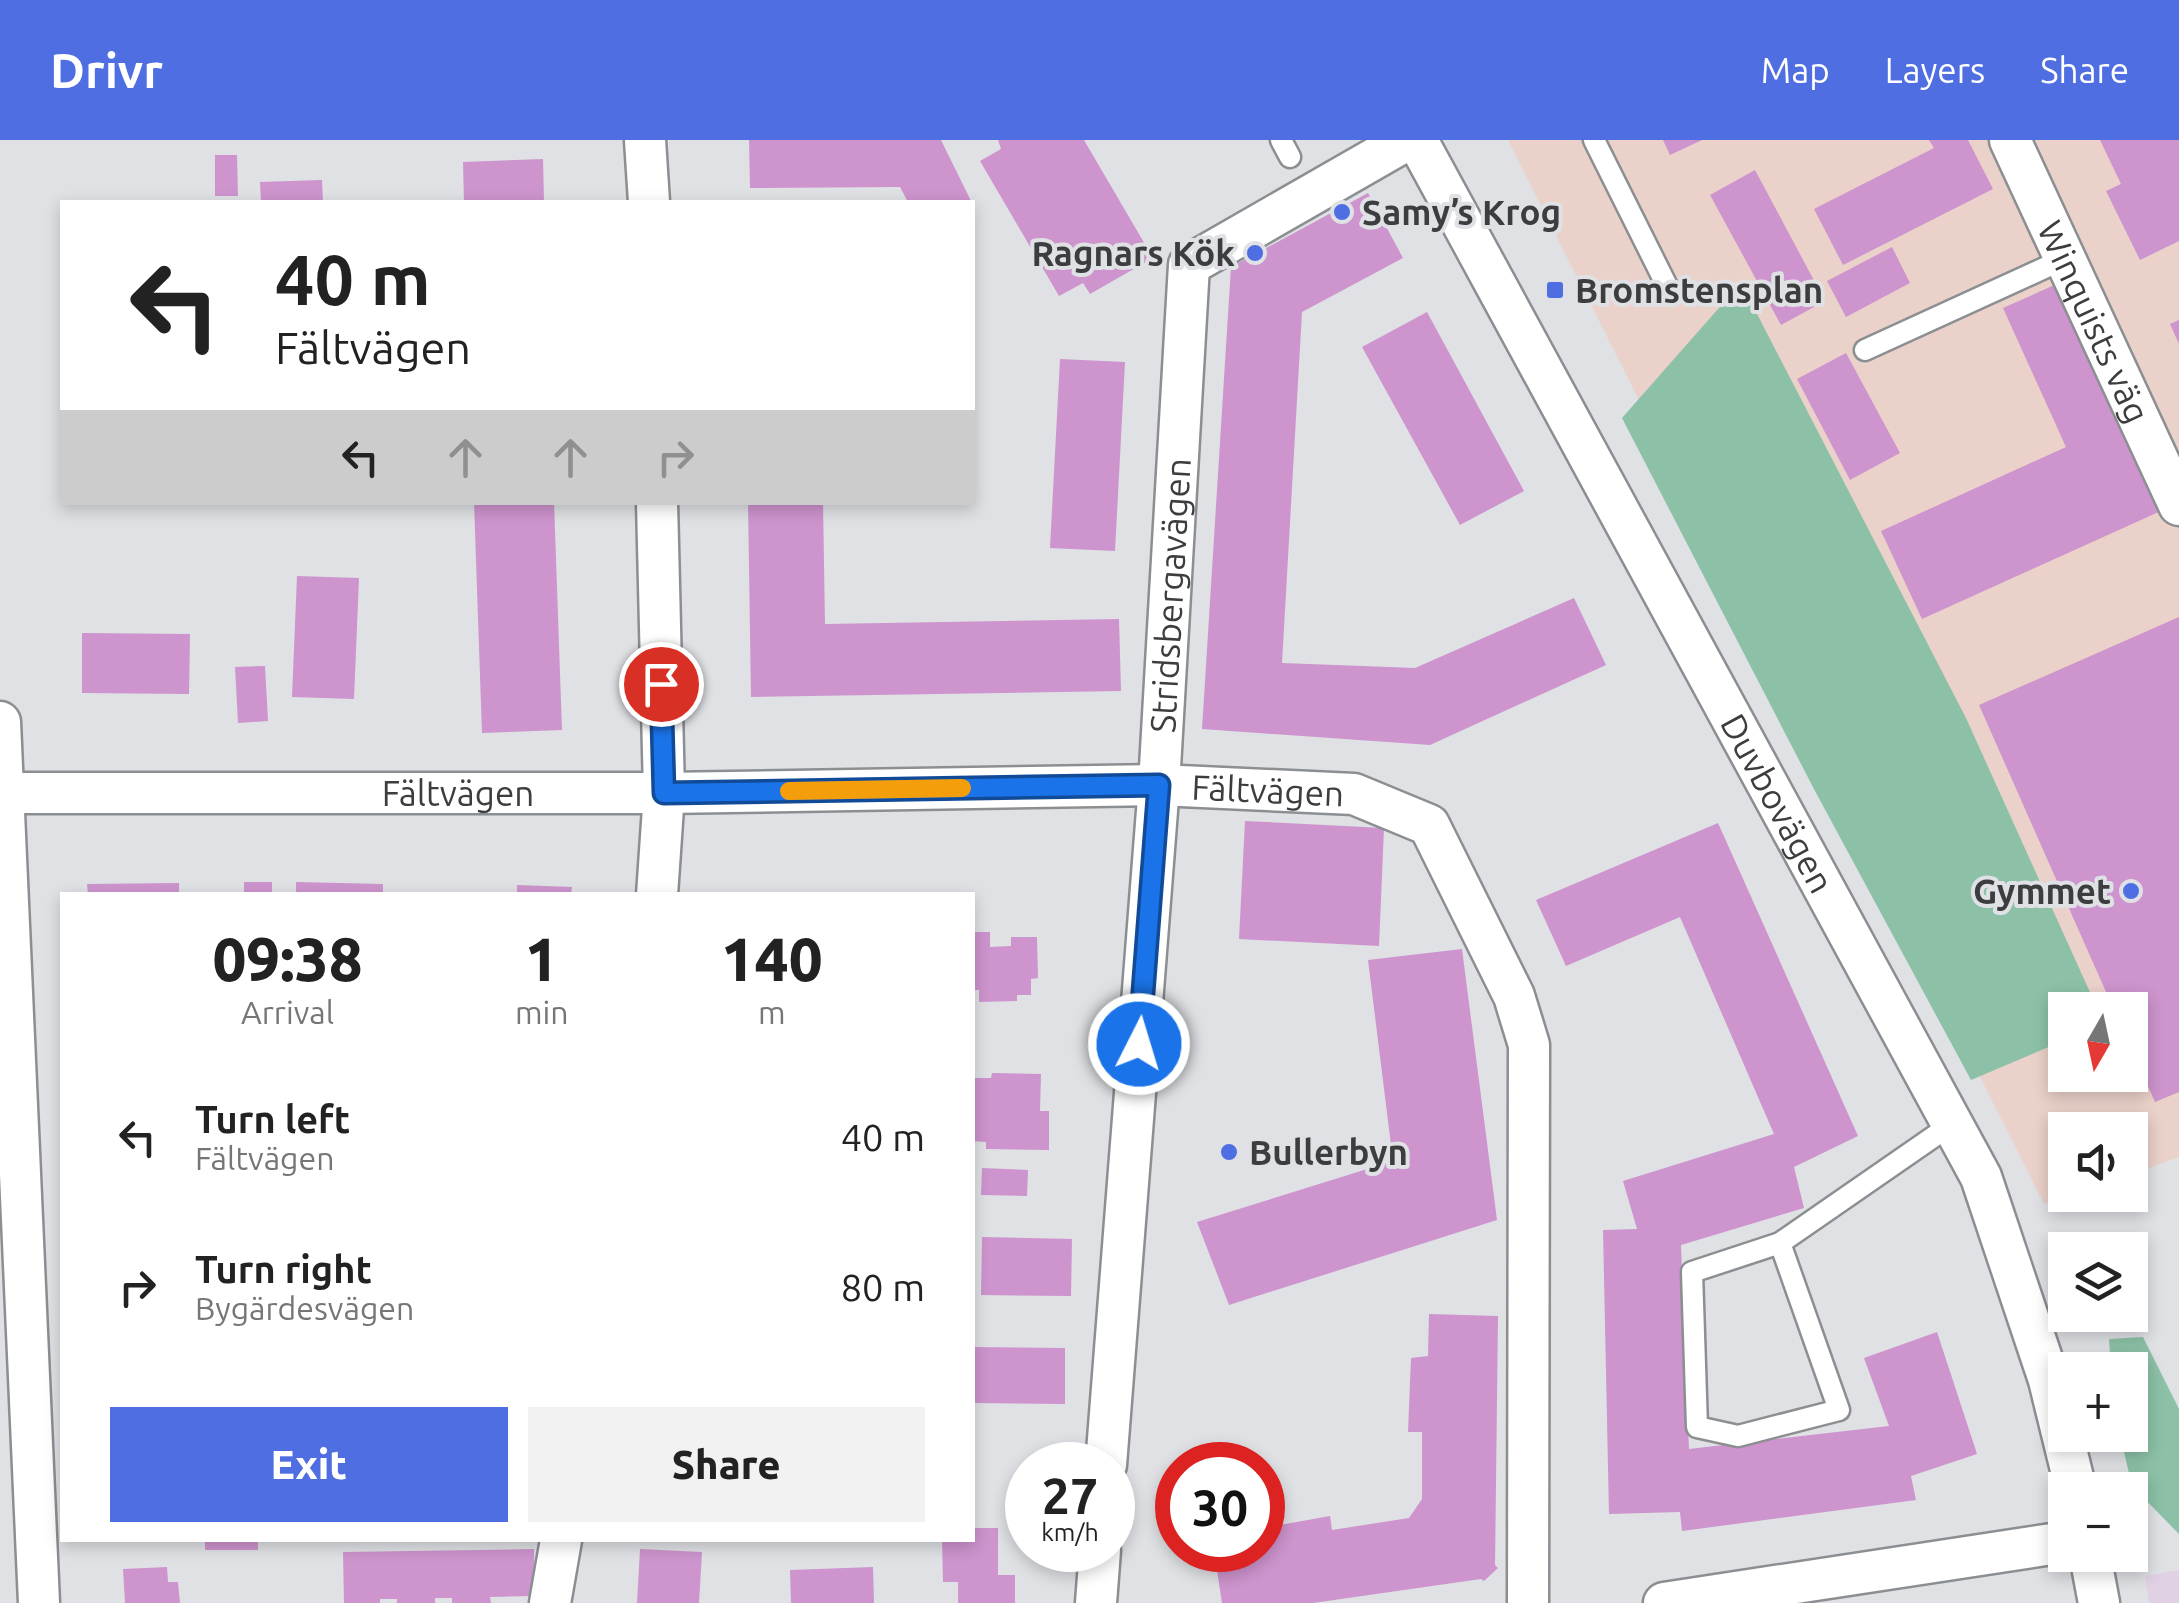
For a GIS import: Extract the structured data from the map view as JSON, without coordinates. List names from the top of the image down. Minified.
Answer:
{"streets":{"street":["Winquists väg","Stridsbergavägen","Fältvägen","Duvbovägen"]},"crossings":[["Stridsbergavägen","Fältvägen"]],"places":{"other":["Samy’s Krog","Ragnars Kök","Gymmet","Bullerbyn"],"transit":["Bromstensplan"]},"north":"bottom","page":{"header":"Drivr","nav":["Map","Layers","Share"],"turn":["40 m","Fältvägen"],"eta":["09:38","Arrival","1","min","140","m"],"map_buttons":["+","−"],"list":[{"name":"Turn left","note":"Fältvägen","value":"40 m"},{"name":"Turn right","note":"Bygärdesvägen","value":"80 m"}],"buttons":["Exit","Share"],"speed":"27 km/h","limit":"30"}}
